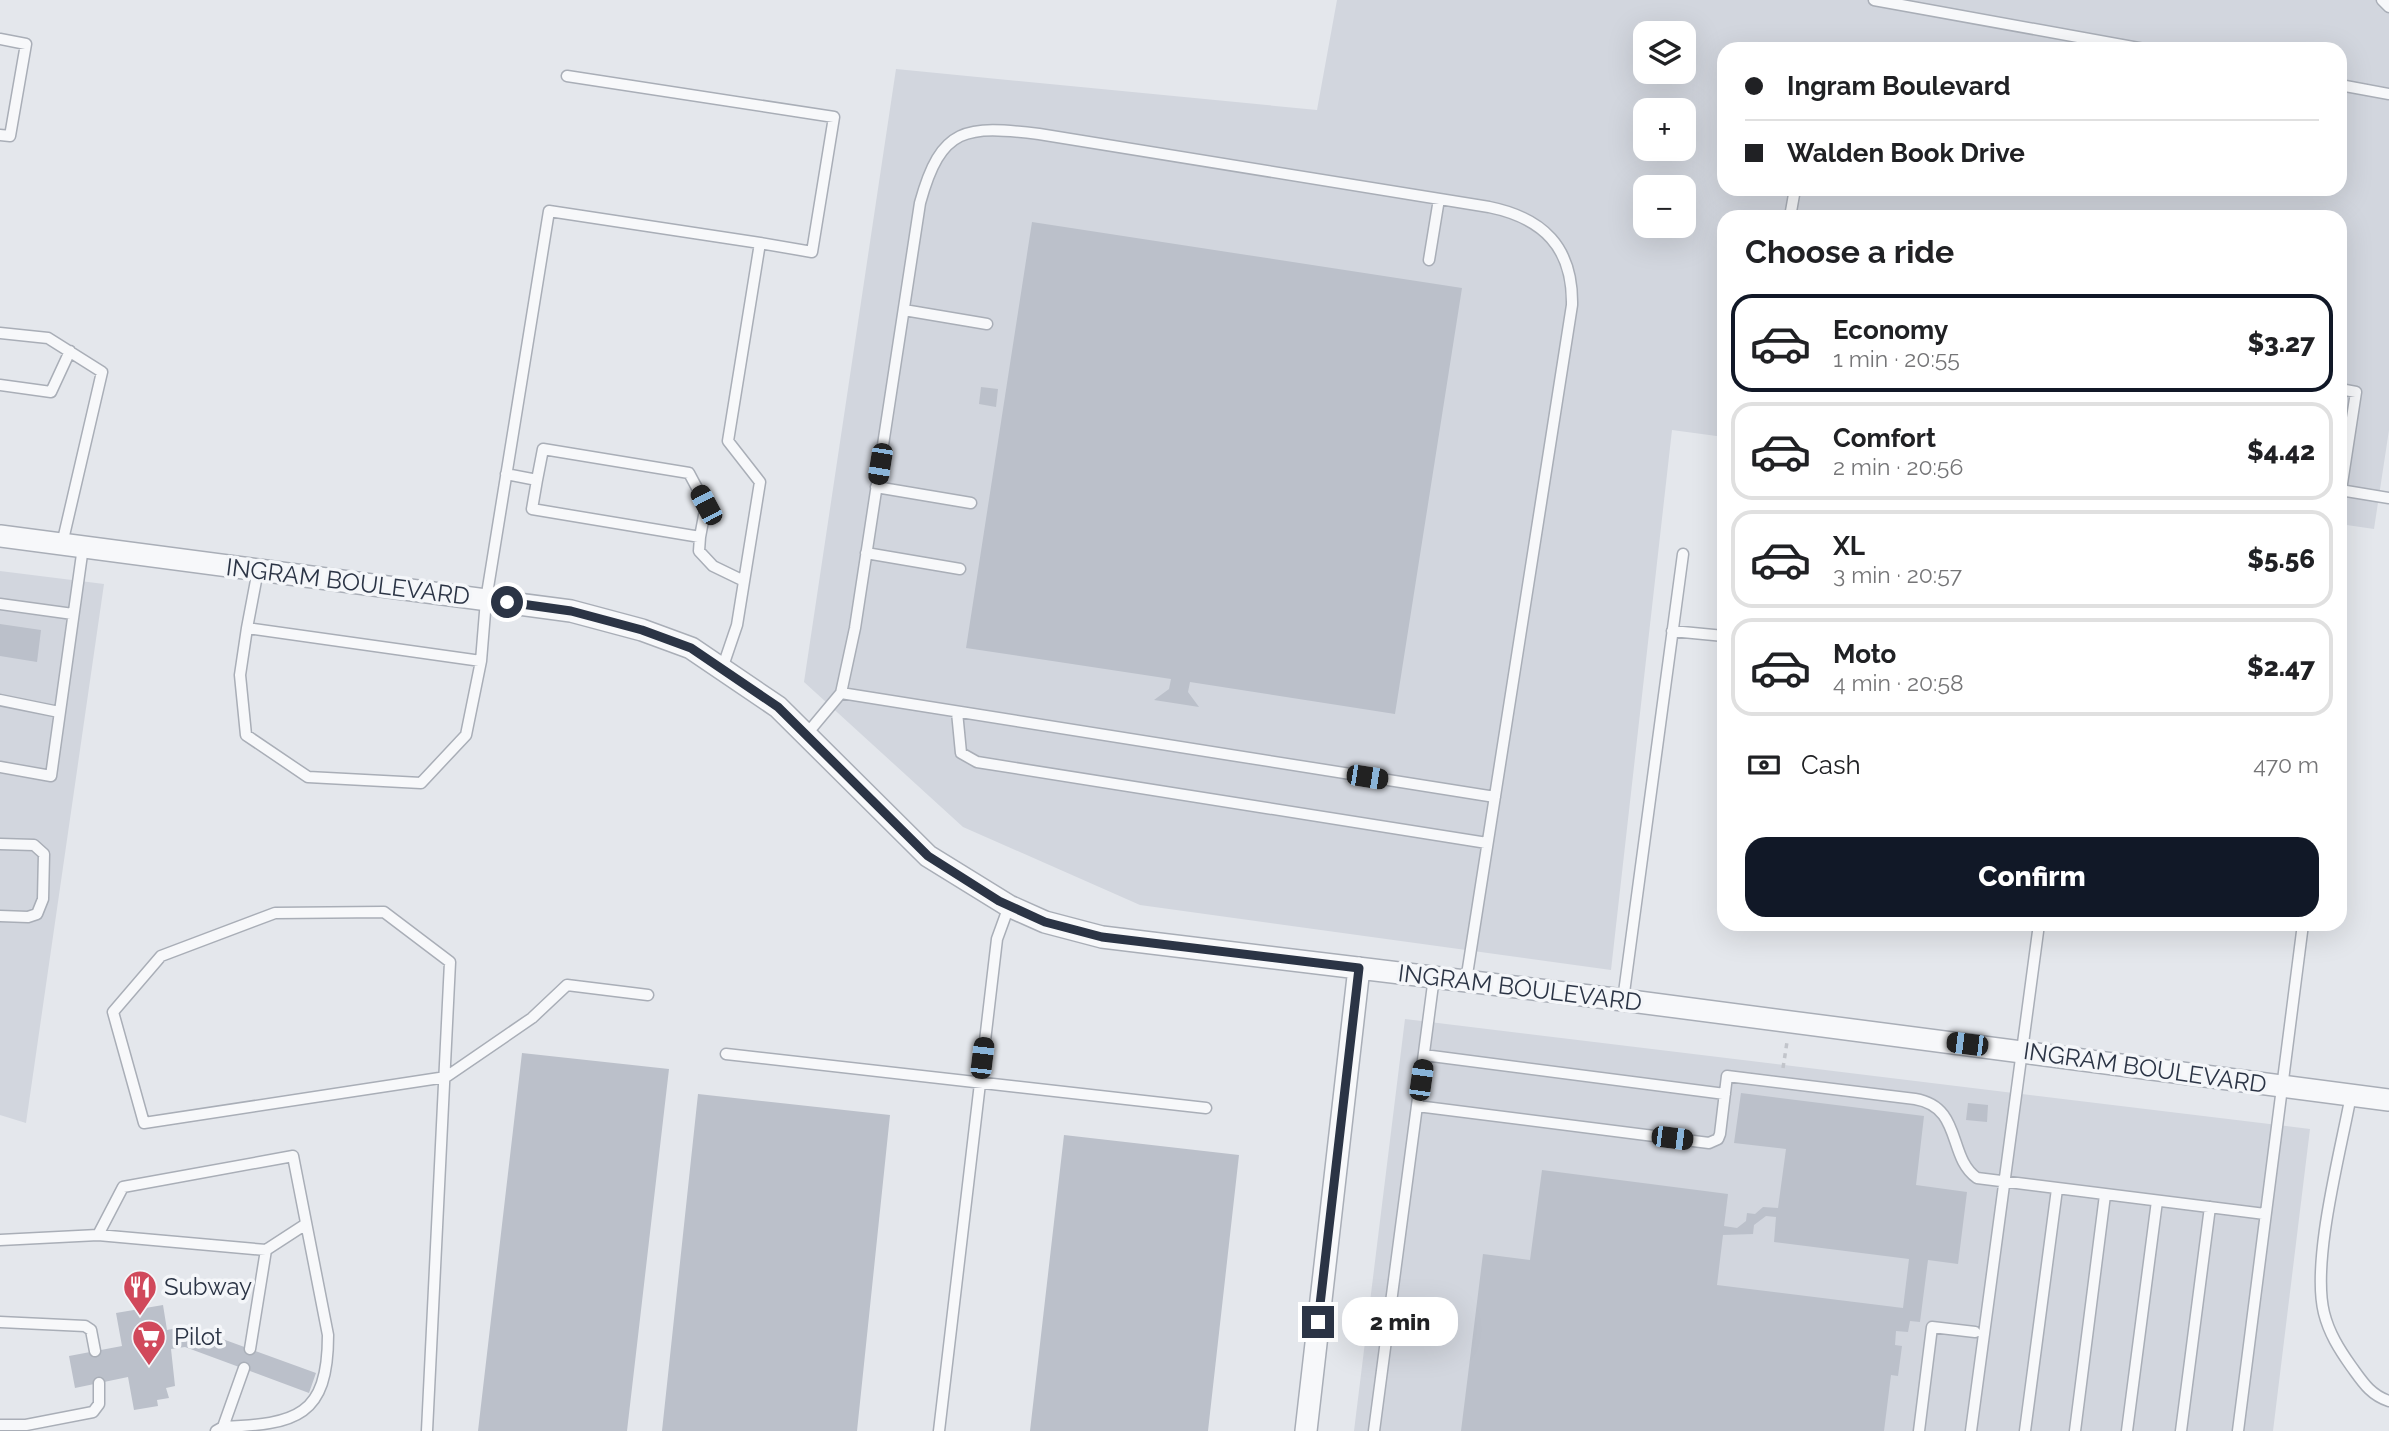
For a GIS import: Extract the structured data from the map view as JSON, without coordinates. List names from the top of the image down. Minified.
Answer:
{"streets":{"street":["INGRAM BOULEVARD"]},"places":{"restaurant":["Subway"],"supermarket":["Pilot"]},"page":{"map_buttons":["+","−"],"banner":["Ingram Boulevard","Walden Book Drive"],"heading":"Choose a ride","list":[{"name":"Economy","note":"1 min · 20:55","value":"$3.27"},{"name":"Comfort","note":"2 min · 20:56","value":"$4.42"},{"name":"XL","note":"3 min · 20:57","value":"$5.56"},{"name":"Moto","note":"4 min · 20:58","value":"$2.47"}],"pay":["Cash","470 m"],"buttons":"Confirm","bubble":"2 min"}}
